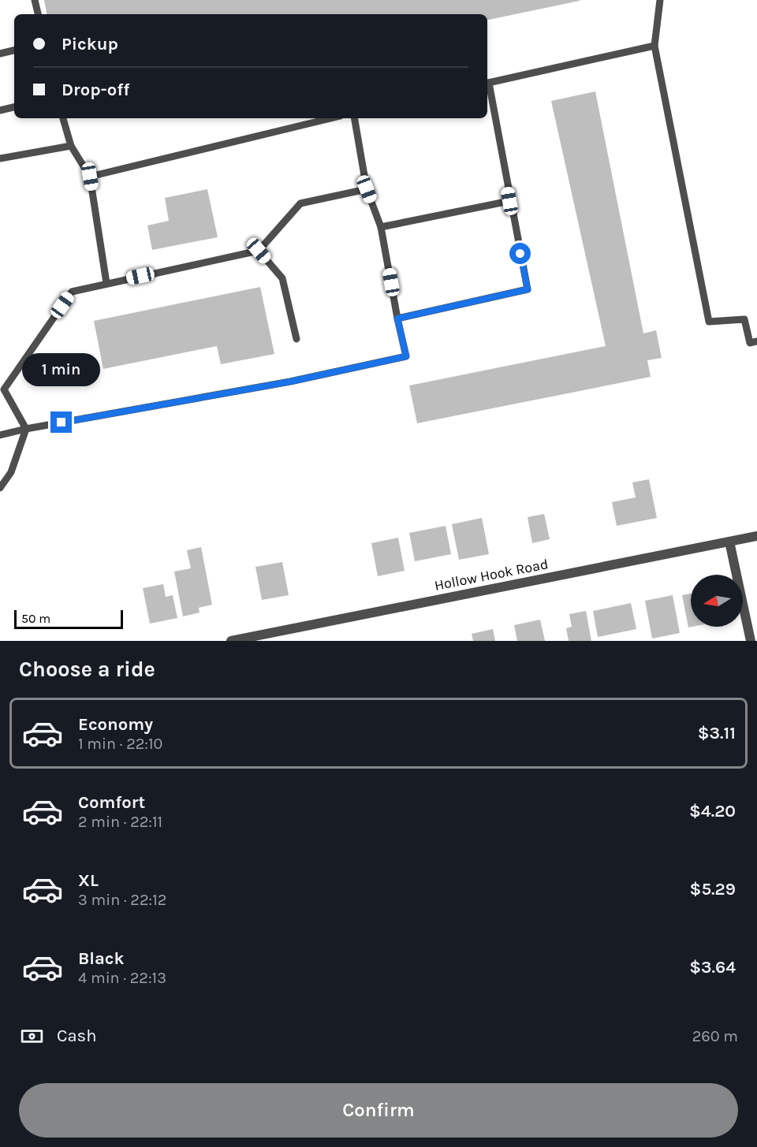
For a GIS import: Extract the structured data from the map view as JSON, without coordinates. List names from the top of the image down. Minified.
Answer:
{"streets":{"street":["Hollow Hook Road"]},"scale_bar":"50 m","north":"left","page":{"banner":["Pickup","Drop-off"],"bubble":"1 min","scale":"50 m","heading":"Choose a ride","list":[{"name":"Economy","note":"1 min · 22:10","value":"$3.11"},{"name":"Comfort","note":"2 min · 22:11","value":"$4.20"},{"name":"XL","note":"3 min · 22:12","value":"$5.29"},{"name":"Black","note":"4 min · 22:13","value":"$3.64"}],"pay":["Cash","260 m"],"buttons":"Confirm"}}
